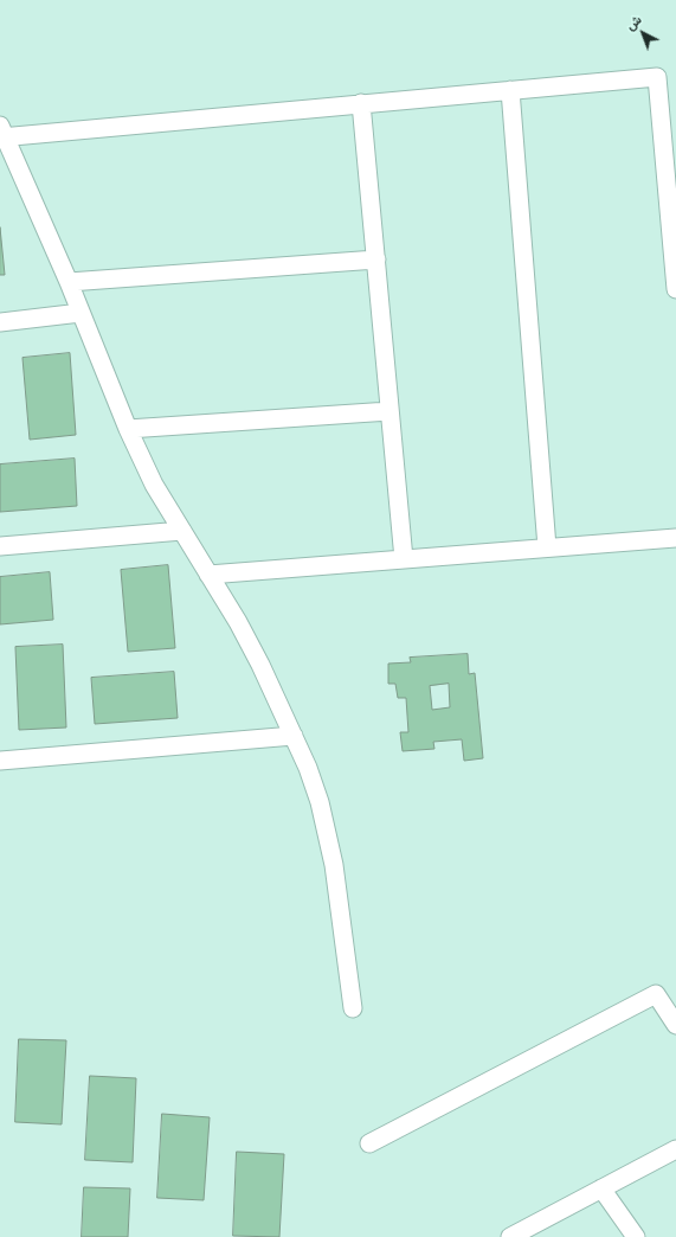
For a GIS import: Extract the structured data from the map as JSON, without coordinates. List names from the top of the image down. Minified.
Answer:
{"north":"top left"}
